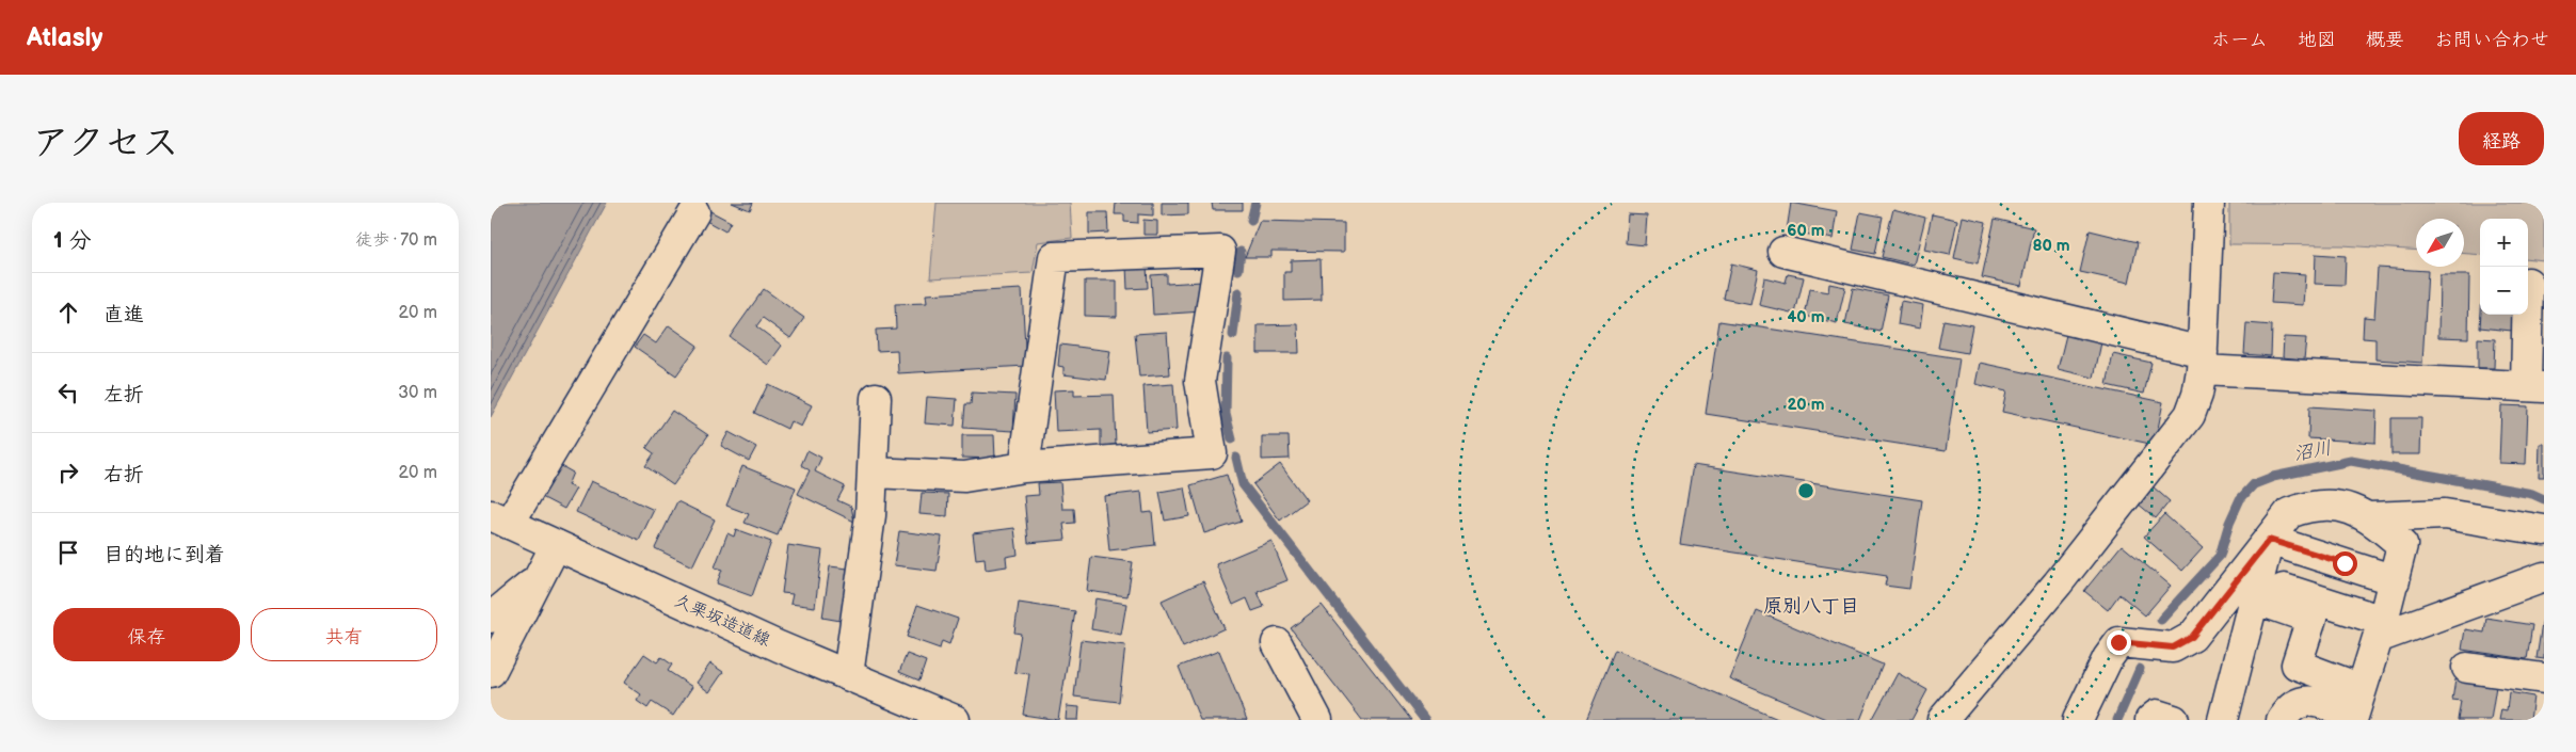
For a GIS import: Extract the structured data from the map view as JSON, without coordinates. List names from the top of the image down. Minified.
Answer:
{"streets":{"street":["久栗坂造道線"]},"districts":["原別八丁目"],"water":["沼川"],"north":"bottom left","page":{"header":"Atlasly","nav":["ホーム","地図","概要","お問い合わせ"],"title":"アクセス","buttons":["経路",["保存","共有"]],"heading":["1 分","徒歩 · 70 m"],"map_buttons":["+","−"],"list":[["直進","20 m"],["左折","30 m"],["右折","20 m"],"目的地に到着"]},"rings":["60 m","80 m","40 m","20 m"]}
